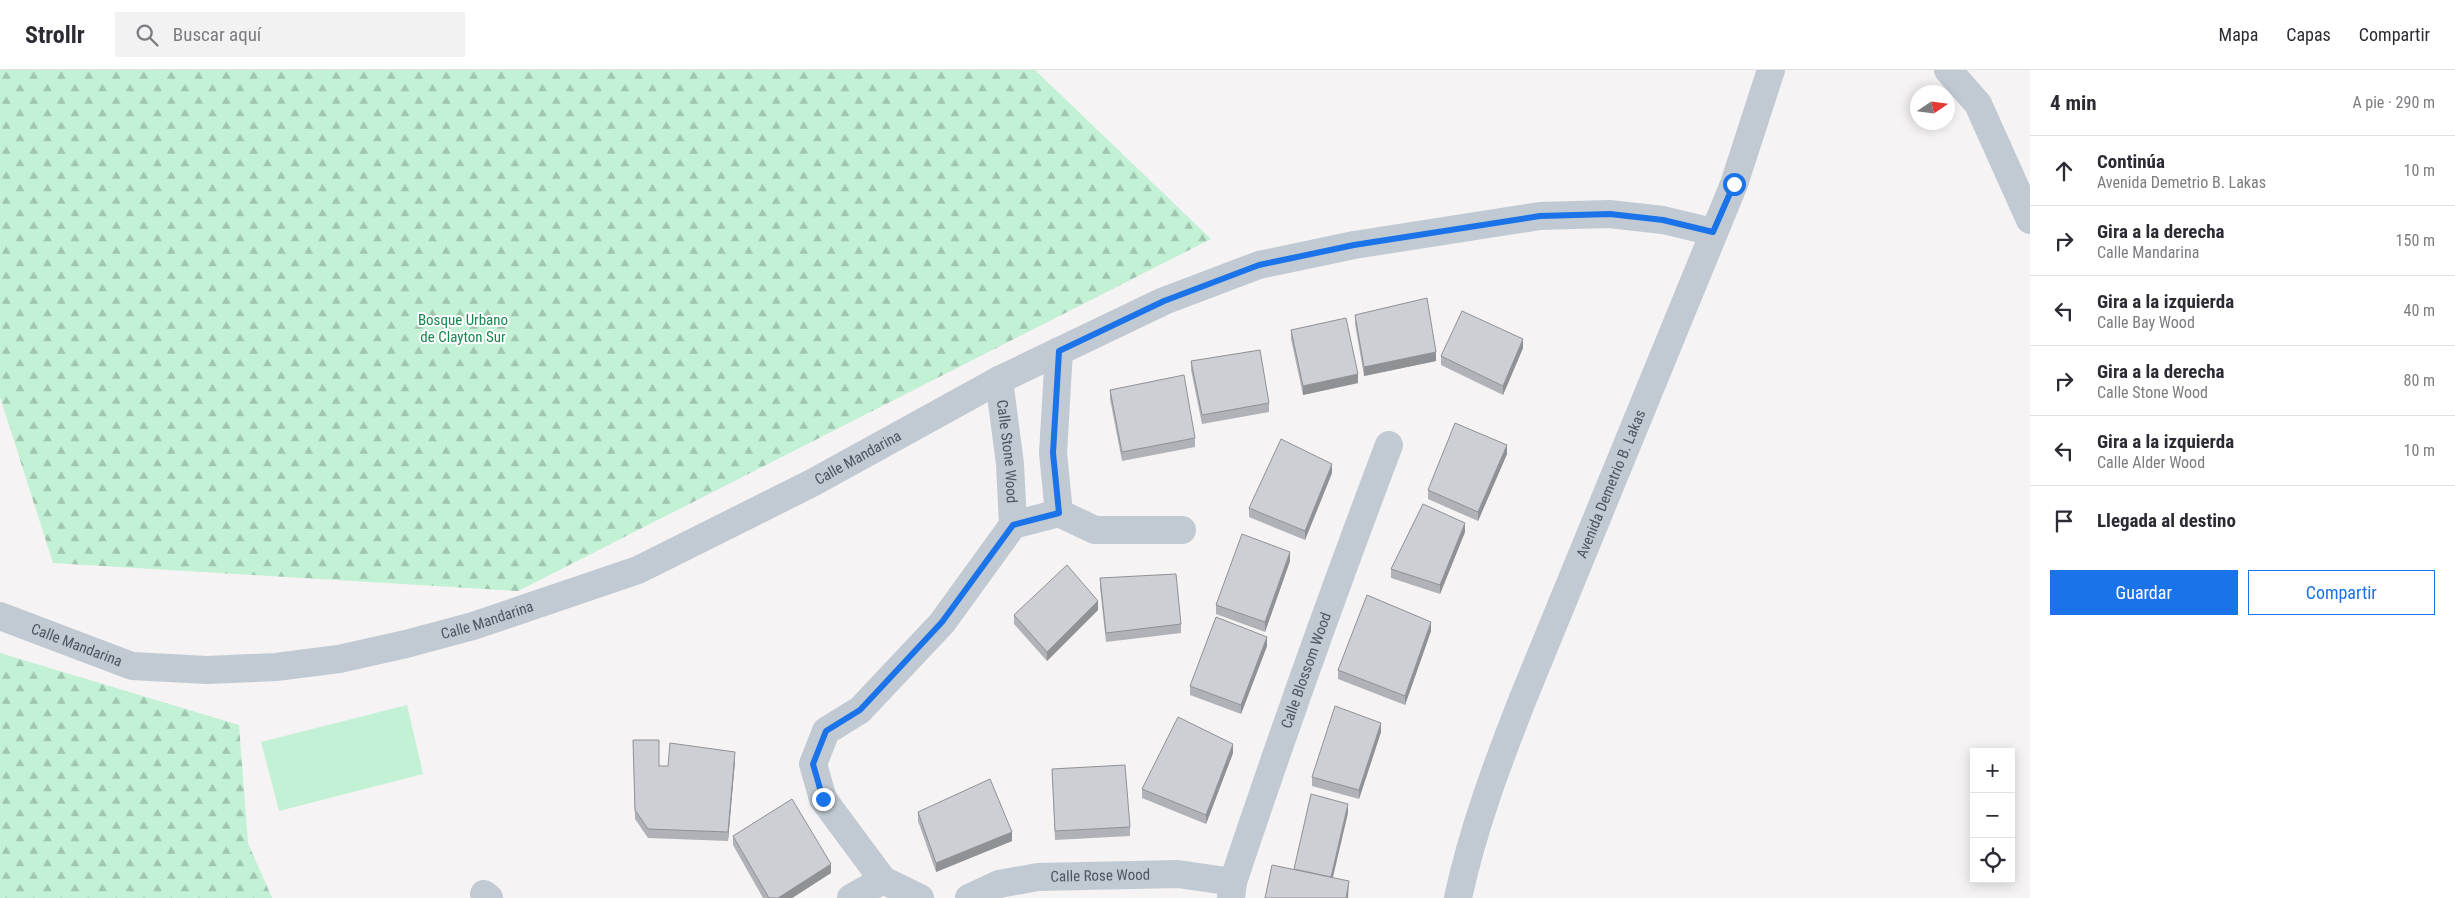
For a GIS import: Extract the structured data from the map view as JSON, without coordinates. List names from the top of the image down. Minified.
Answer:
{"streets":{"street":["Calle Stone Wood","Calle Mandarina","Avenida Demetrio B. Lakas","Calle Blossom Wood","Calle Rose Wood"]},"crossings":[["Calle Stone Wood","Calle Mandarina"],["Calle Mandarina","Avenida Demetrio B. Lakas"],["Calle Blossom Wood","Calle Rose Wood"]],"parks":["Bosque Urbano de Clayton Sur"],"north":"right","page":{"header":"Strollr","search":"Buscar aquí","nav":["Mapa","Capas","Compartir"],"heading":["4 min","A pie · 290 m"],"list":[["Continúa","Avenida Demetrio B. Lakas","10 m"],["Gira a la derecha","Calle Mandarina","150 m"],["Gira a la izquierda","Calle Bay Wood","40 m"],["Gira a la derecha","Calle Stone Wood","80 m"],["Gira a la izquierda","Calle Alder Wood","10 m"],"Llegada al destino"],"buttons":["Guardar","Compartir"],"map_buttons":["+","−"]}}
